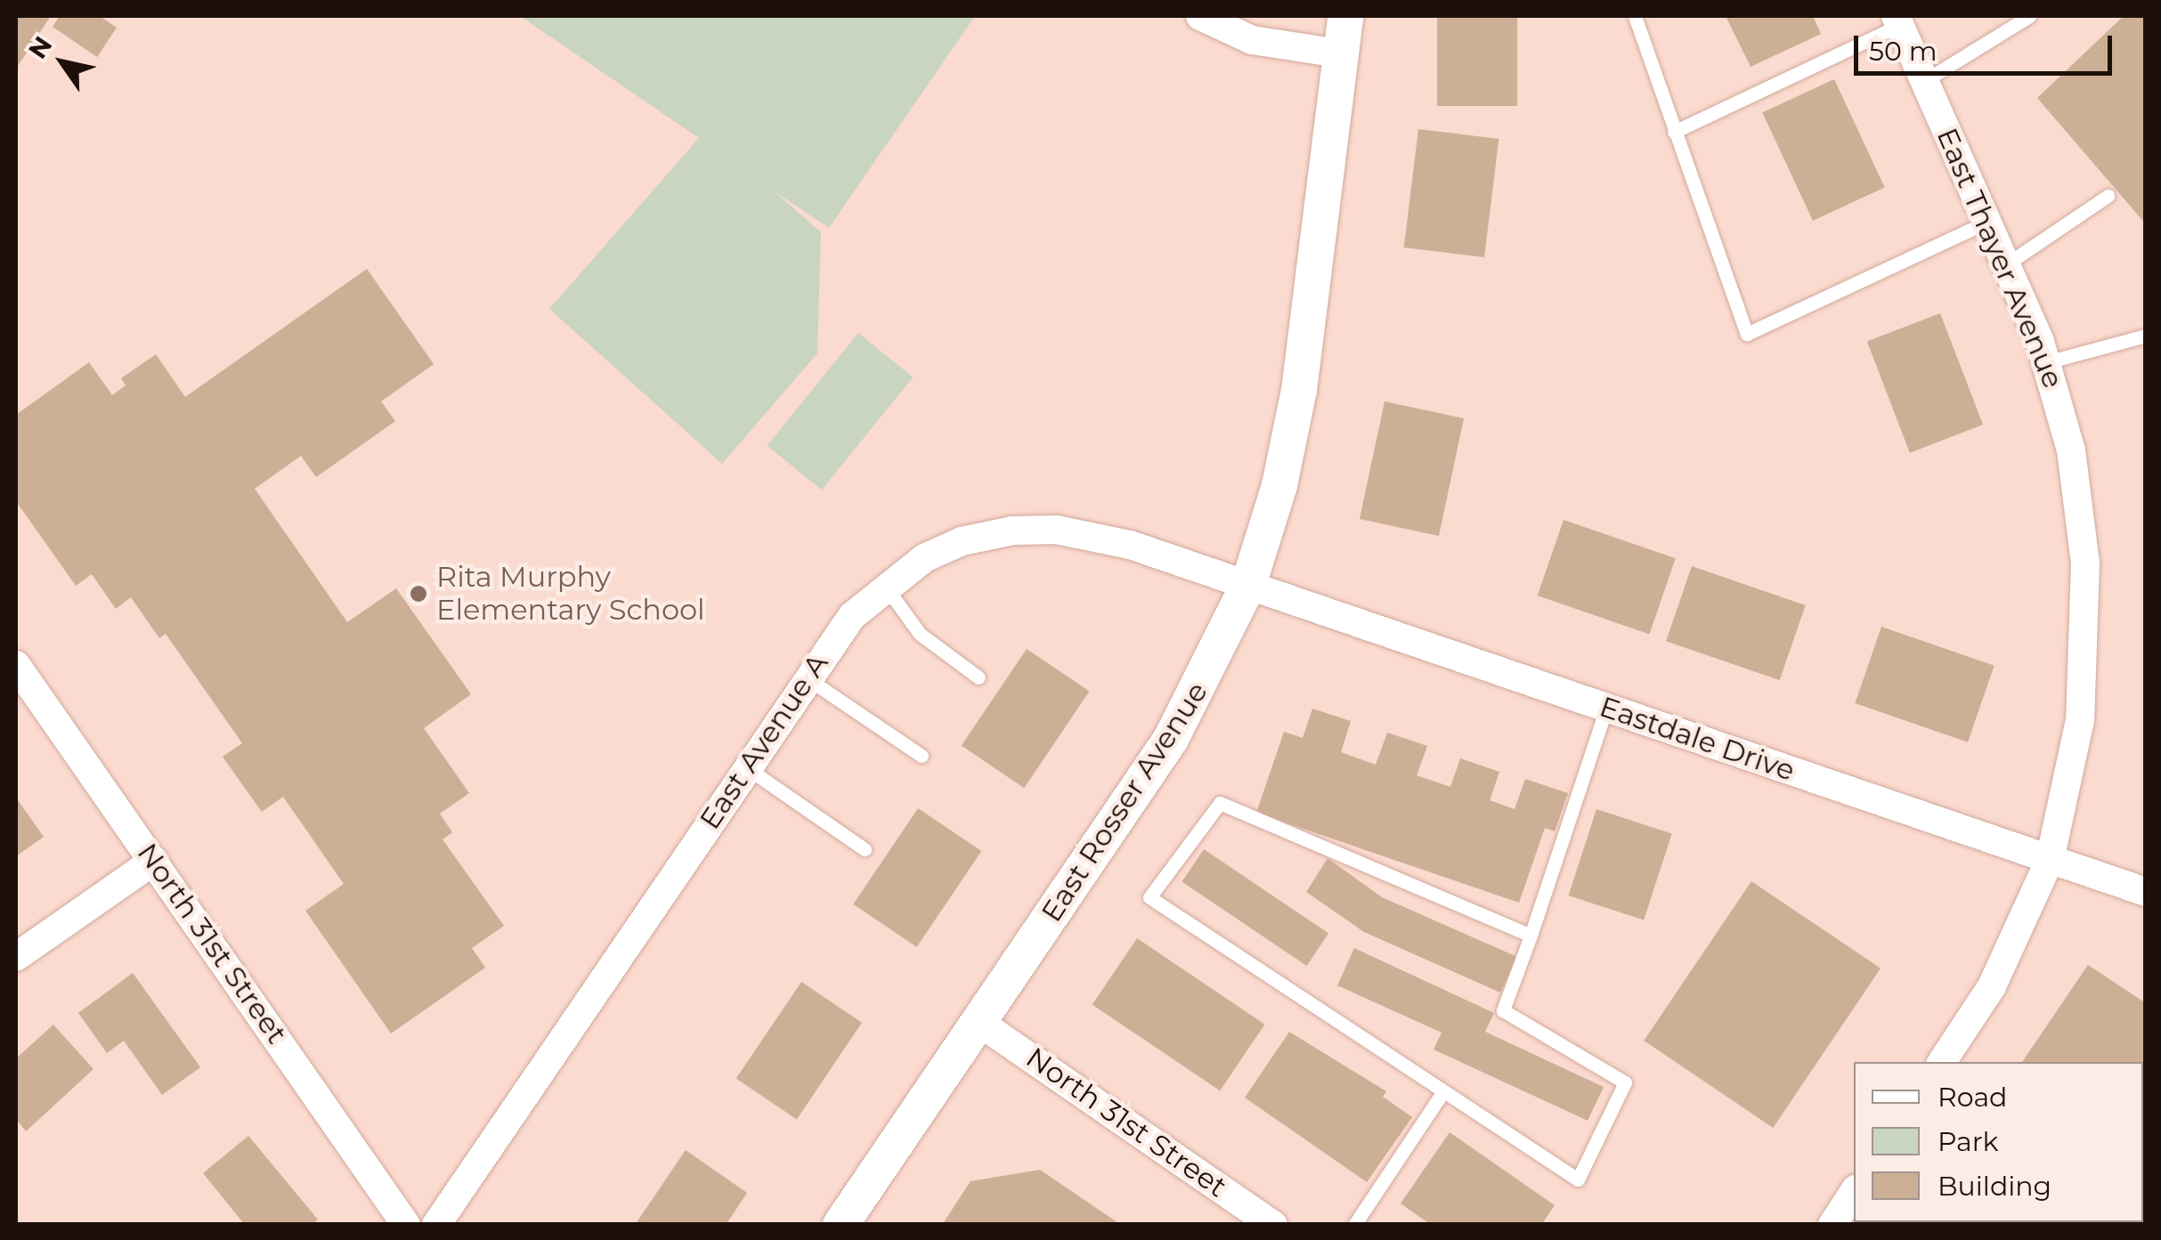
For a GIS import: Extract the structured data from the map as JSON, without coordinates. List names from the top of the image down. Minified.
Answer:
{"streets":{"street":["East Thayer Avenue","Eastdale Drive","East Avenue A","East Rosser Avenue","North 31st Street"]},"crossings":[["East Thayer Avenue","Eastdale Drive"],["Eastdale Drive","East Avenue A"],["Eastdale Drive","East Rosser Avenue"],["East Avenue A","East Rosser Avenue"],["East Rosser Avenue","North 31st Street"]],"places":["Rita Murphy Elementary School"],"legend":["Road","Park","Building"],"scale_bar":"50 m","north":"top left"}
